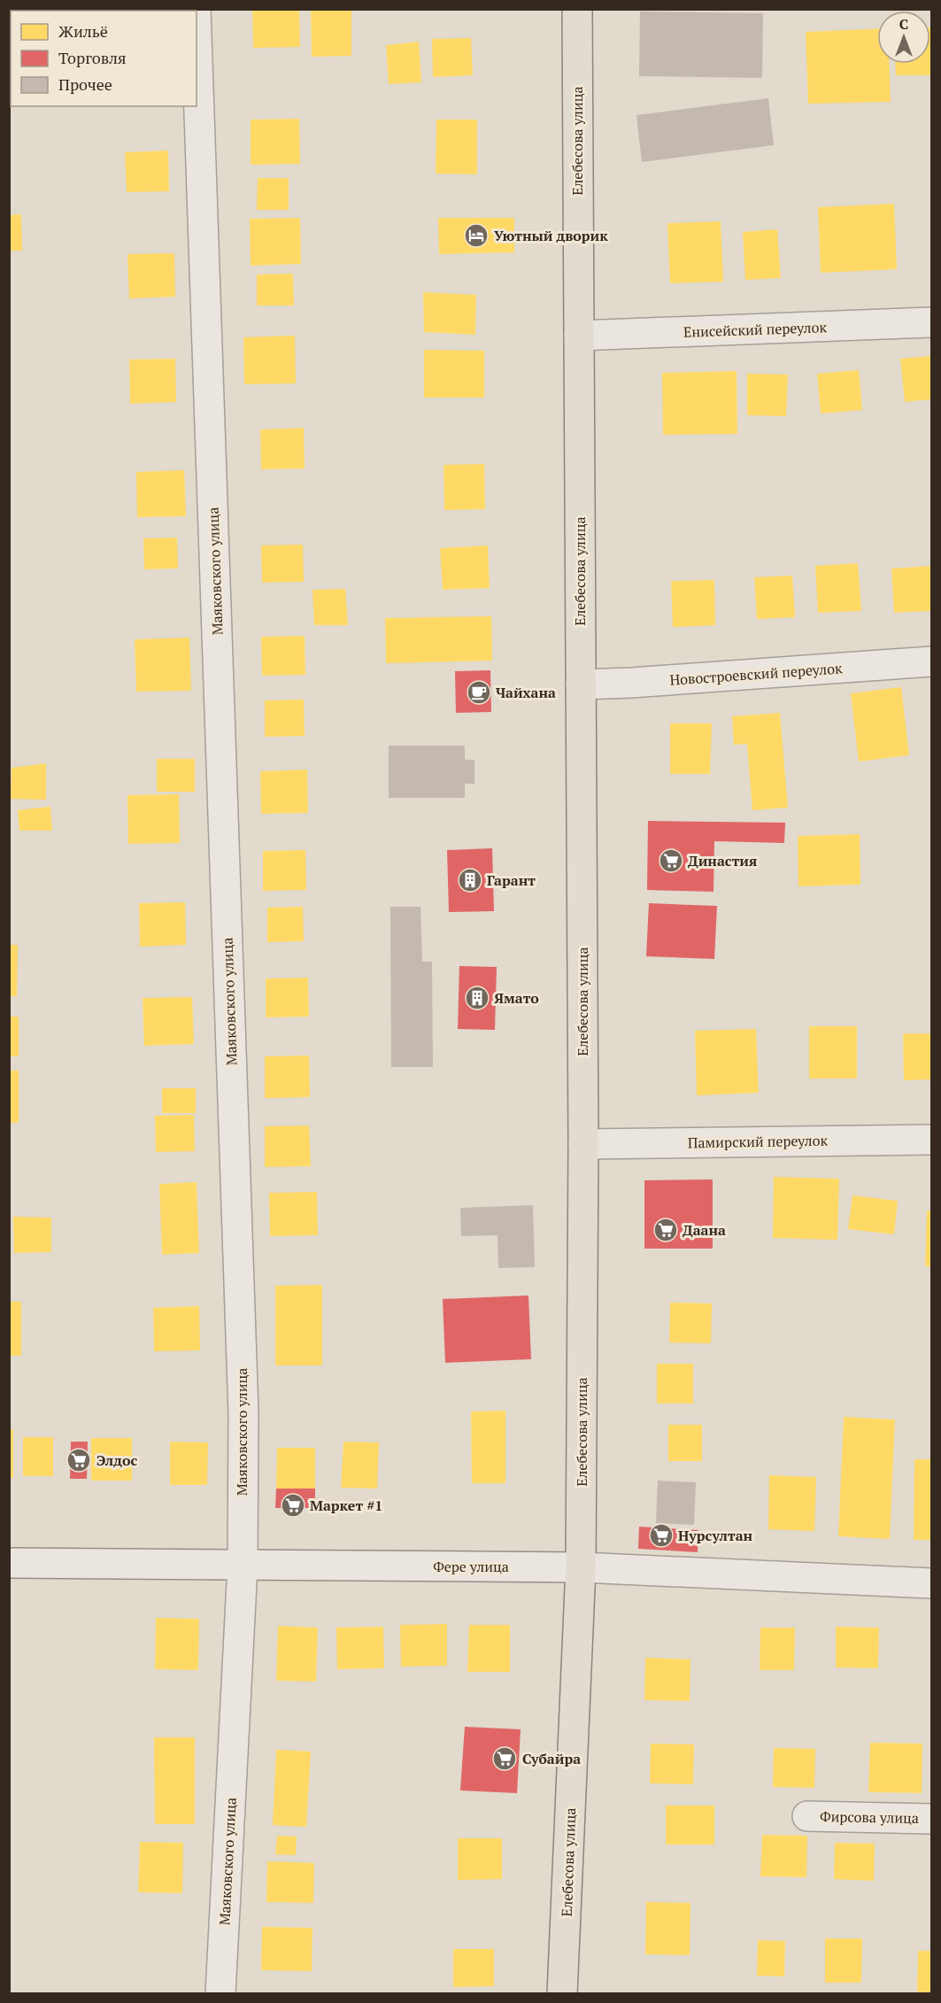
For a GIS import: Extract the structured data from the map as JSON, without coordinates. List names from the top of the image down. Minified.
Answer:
{"streets":{"main road":["Елебесова улица"],"street":["Енисейский переулок","Маяковского улица","Новостроевский переулок","Памирский переулок","Фере улица","Фирсова улица"]},"crossings":[["Елебесова улица","Енисейский переулок"],["Елебесова улица","Новостроевский переулок"],["Елебесова улица","Памирский переулок"],["Елебесова улица","Фере улица"],["Маяковского улица","Фере улица"]],"places":{"hotel":["Уютный дворик"],"cafe":["Чайхана"],"supermarket":["Династия","Даана","Элдос","Маркет #1","Нурсултан","Субайра"],"building":["Гарант","Ямато"]},"legend":["Жильё","Торговля","Прочее"],"north":"top"}
